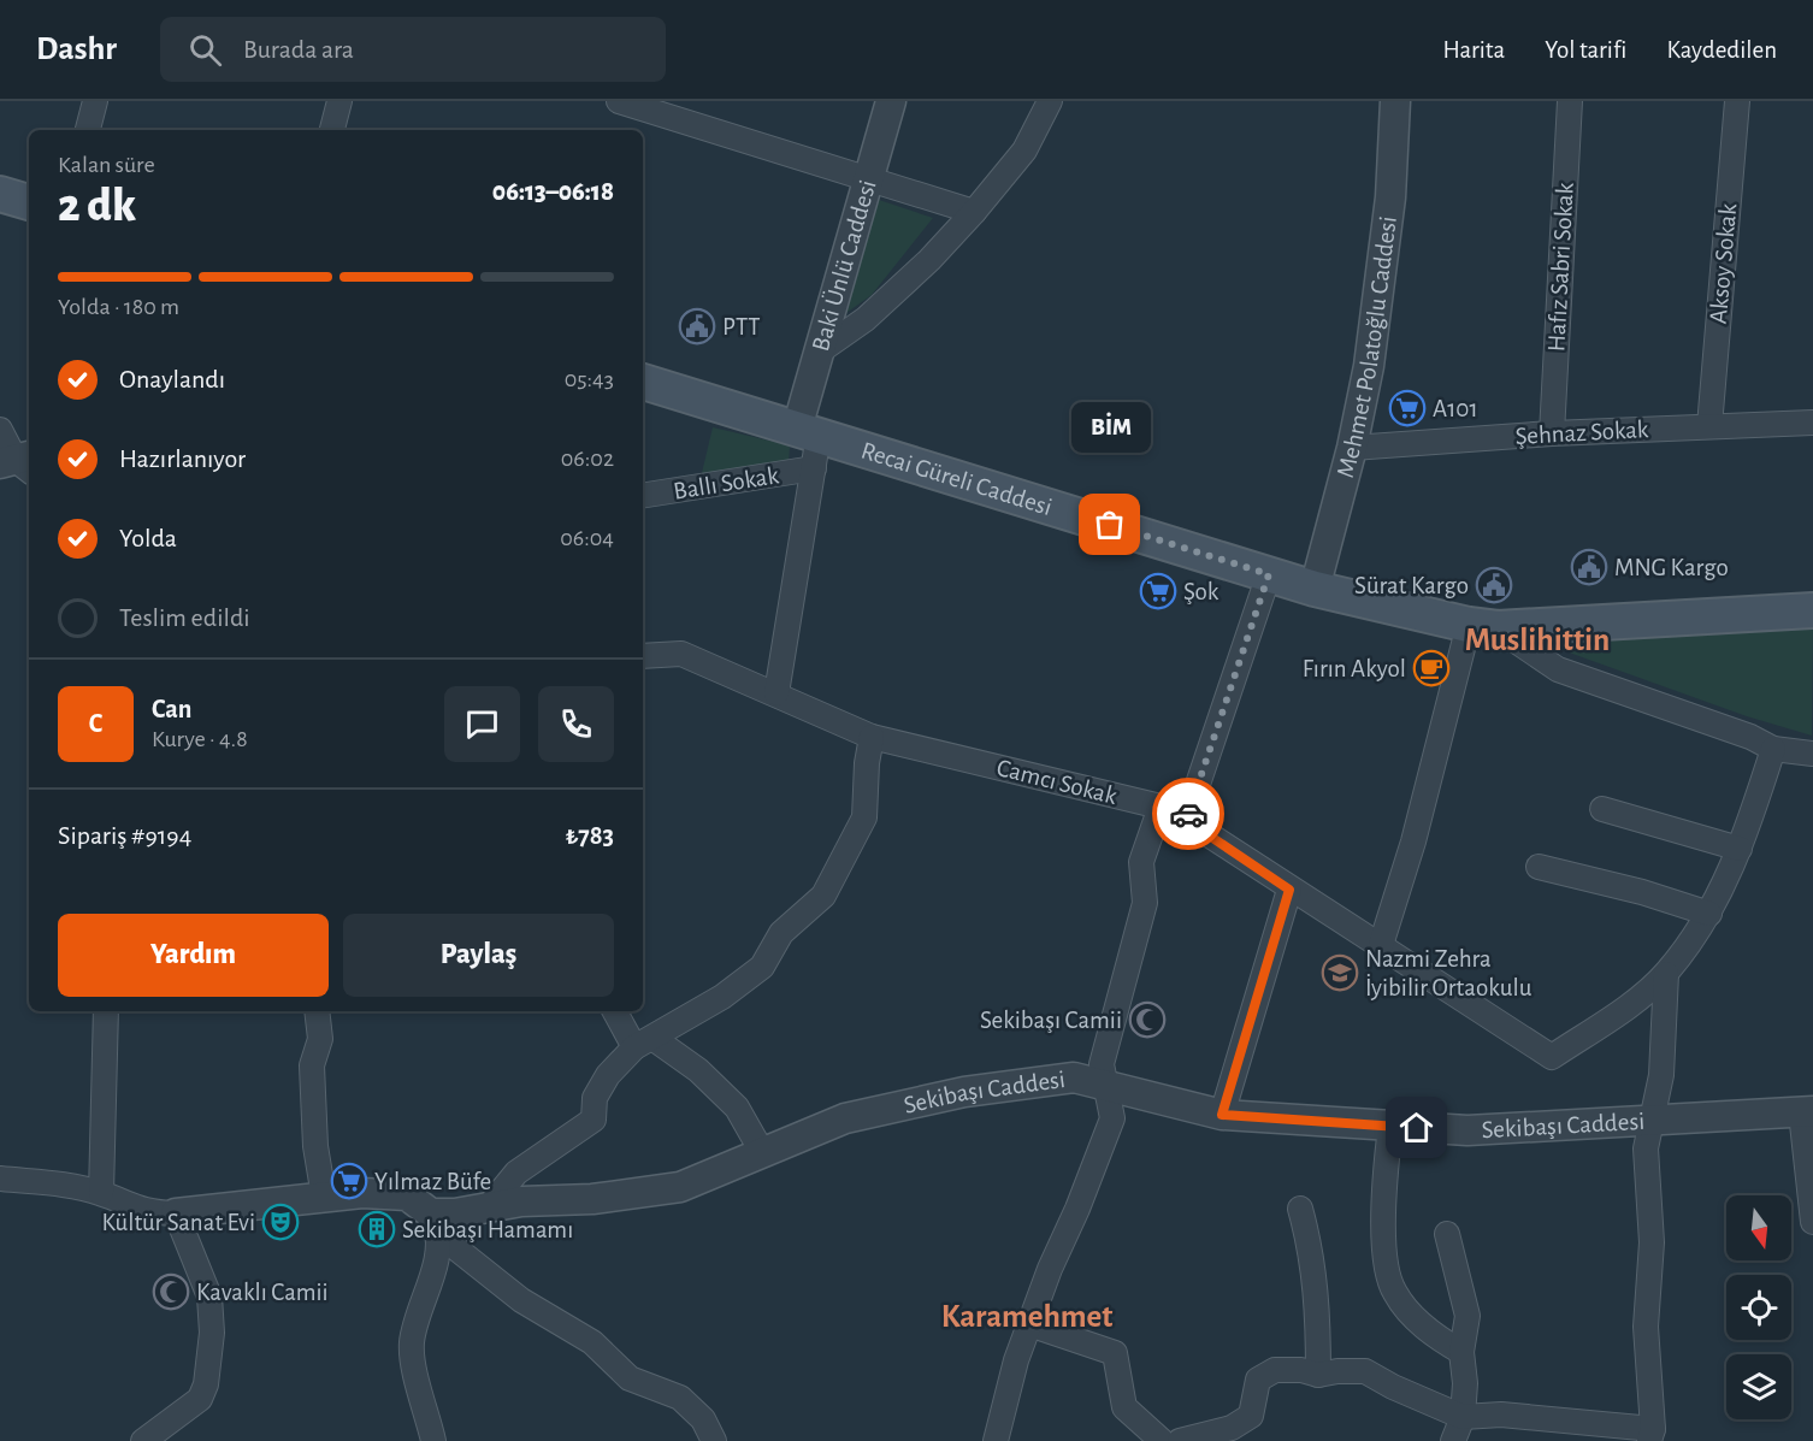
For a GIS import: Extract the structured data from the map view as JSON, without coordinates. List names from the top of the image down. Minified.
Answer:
{"streets":{"main road":["Recai Güreli Caddesi"],"street":["Aksoy Sokak","Baki Ünlü Caddesi","Hafız Sabri Sokak","Mehmet Polatoğlu Caddesi","Şehnaz Sokak","Ballı Sokak","Camcı Sokak","Sekibaşı Caddesi"]},"crossings":[["Aksoy Sokak","Şehnaz Sokak"],["Baki Ünlü Caddesi","Recai Güreli Caddesi"],["Hafız Sabri Sokak","Şehnaz Sokak"],["Mehmet Polatoğlu Caddesi","Şehnaz Sokak"],["Mehmet Polatoğlu Caddesi","Recai Güreli Caddesi"]],"districts":["Muslihittin","Karamehmet"],"places":{"public building":["PTT","MNG Kargo","Sürat Kargo"],"supermarket":["A101","Şok","Yılmaz Büfe"],"other":["BİM"],"cafe":["Fırın Akyol"],"school or university":["Nazmi Zehra İyibilir Ortaokulu"],"mosque":["Sekibaşı Camii","Kavaklı Camii"],"theatre":["Kültür Sanat Evi"],"building":["Sekibaşı Hamamı"]},"north":"bottom","page":{"header":"Dashr","search":"Burada ara","nav":["Harita","Yol tarifi","Kaydedilen"],"heading":["2 dk","Kalan süre","06:13–06:18"],"panel":["Can","Kurye · 4.8","Sipariş #9194","₺783"],"bar":"Yolda · 180 m","list":[["Onaylandı","05:43"],["Hazırlanıyor","06:02"],["Yolda","06:04"],"Teslim edildi"],"bubble":"BİM","round":"C","buttons":["Yardım","Paylaş"]}}
